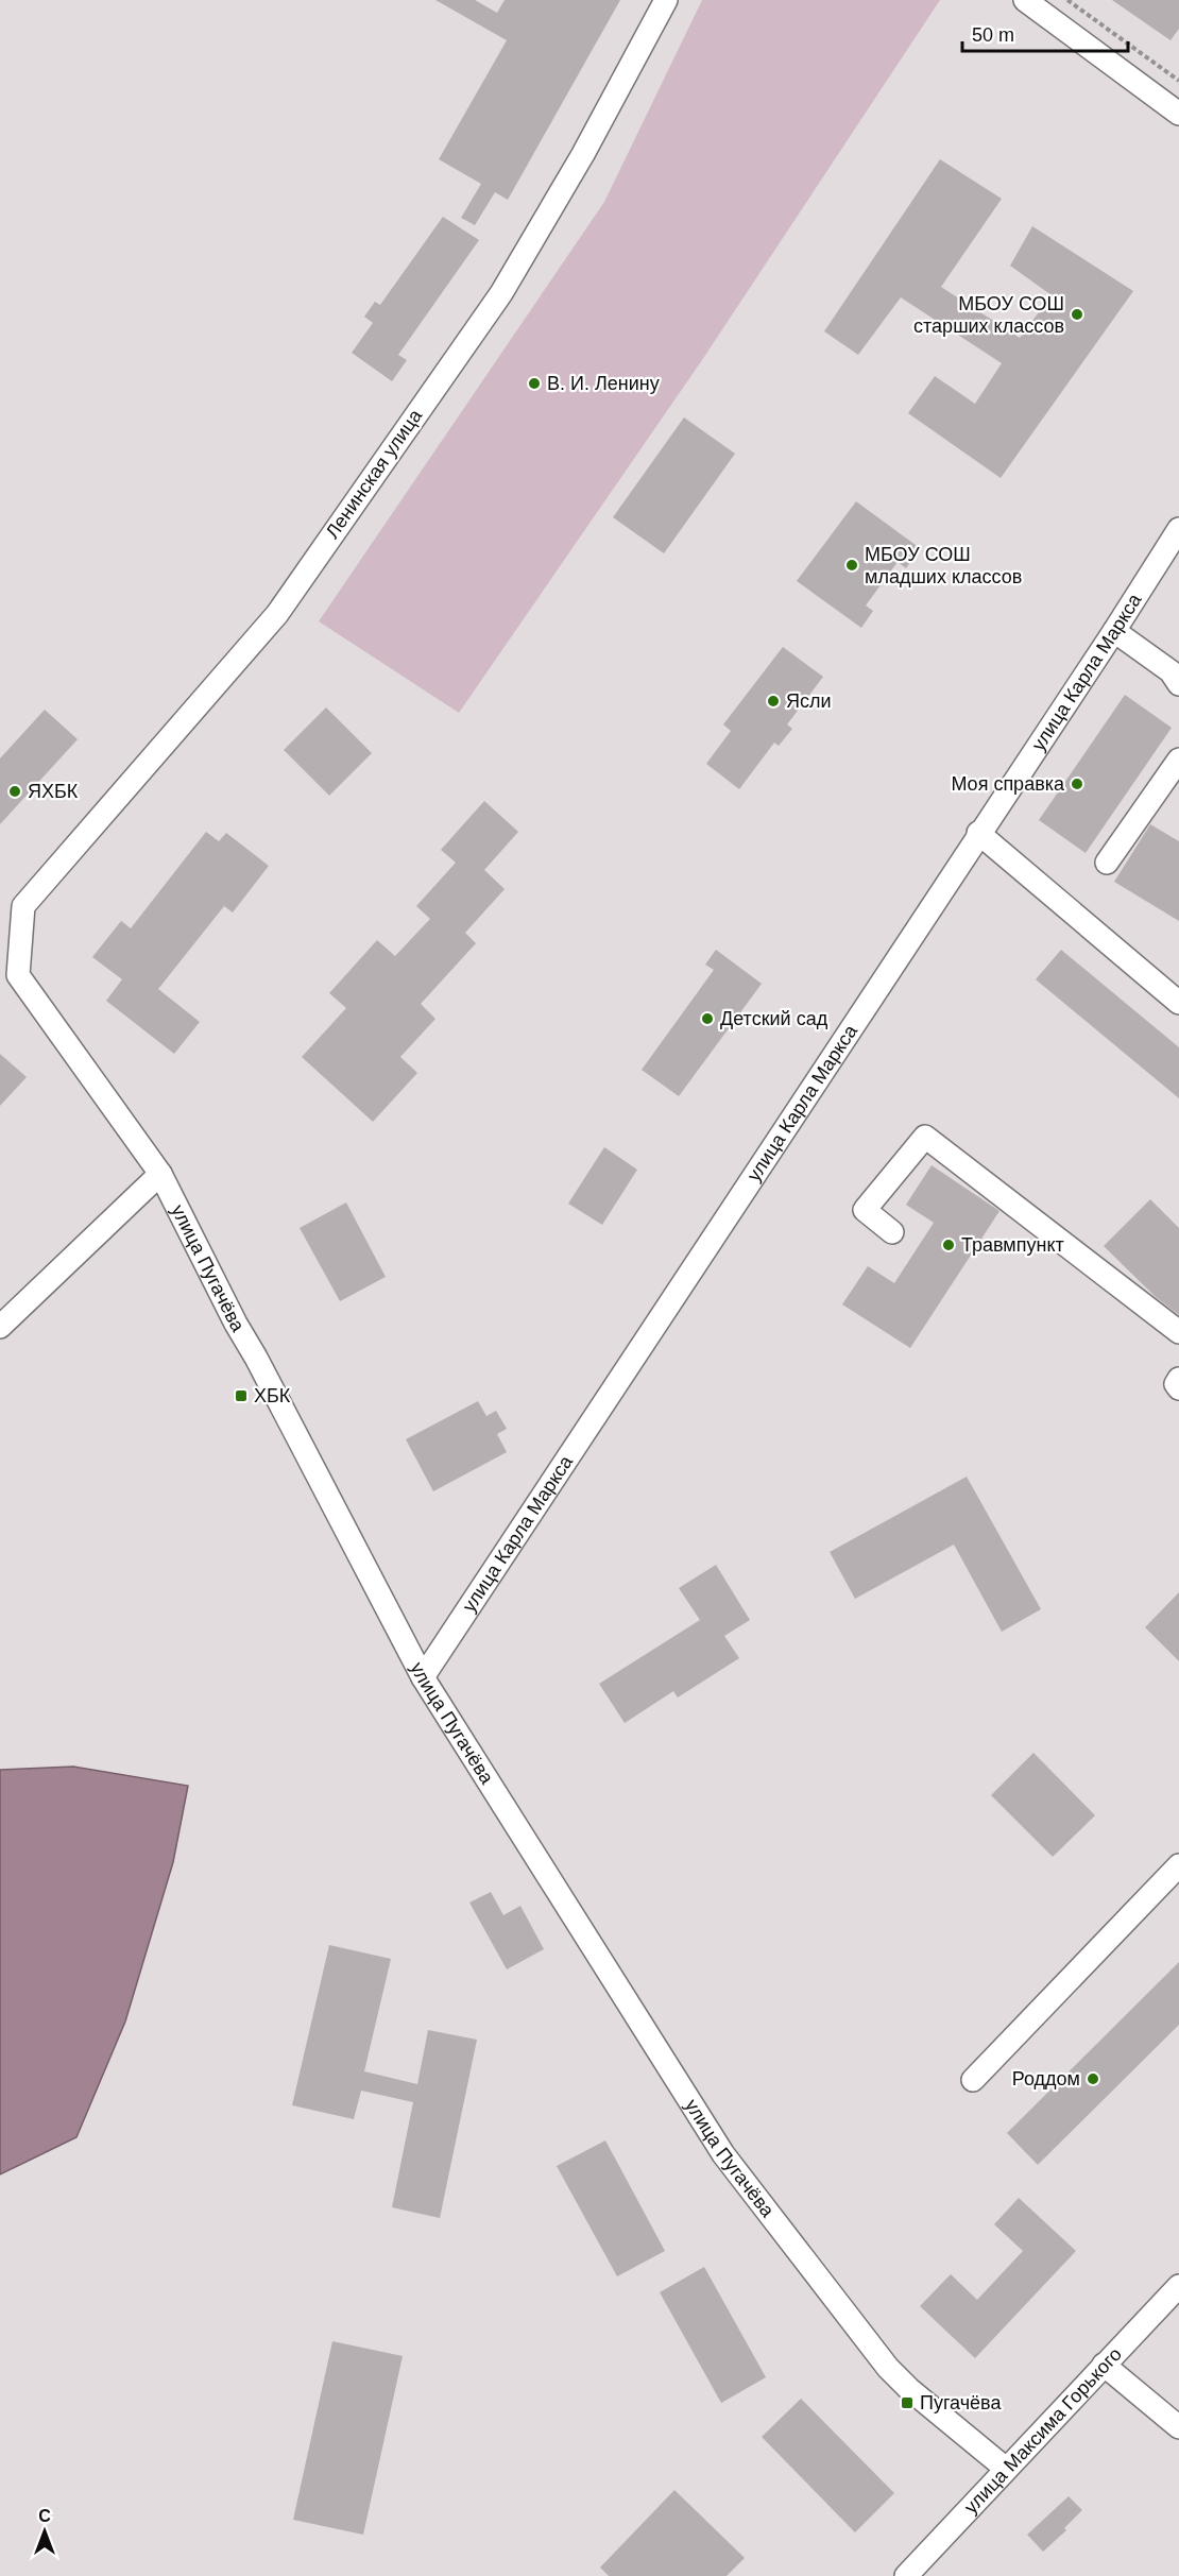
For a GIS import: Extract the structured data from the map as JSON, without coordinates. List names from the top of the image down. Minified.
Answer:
{"streets":{"street":["Ленинская улица","улица Карла Маркса","улица Пугачёва","улица Максима Горького"]},"crossings":[["Ленинская улица","улица Пугачёва"],["улица Карла Маркса","улица Пугачёва"],["улица Пугачёва","улица Максима Горького"]],"places":{"other":["МБОУ СОШ старших классов","В. И. Ленину","МБОУ СОШ младших классов","Ясли","Моя справка","ЯХБК","Детский сад","Травмпункт","Роддом"],"transit":["ХБК","Пугачёва"]},"scale_bar":"50 m","north":"top"}
